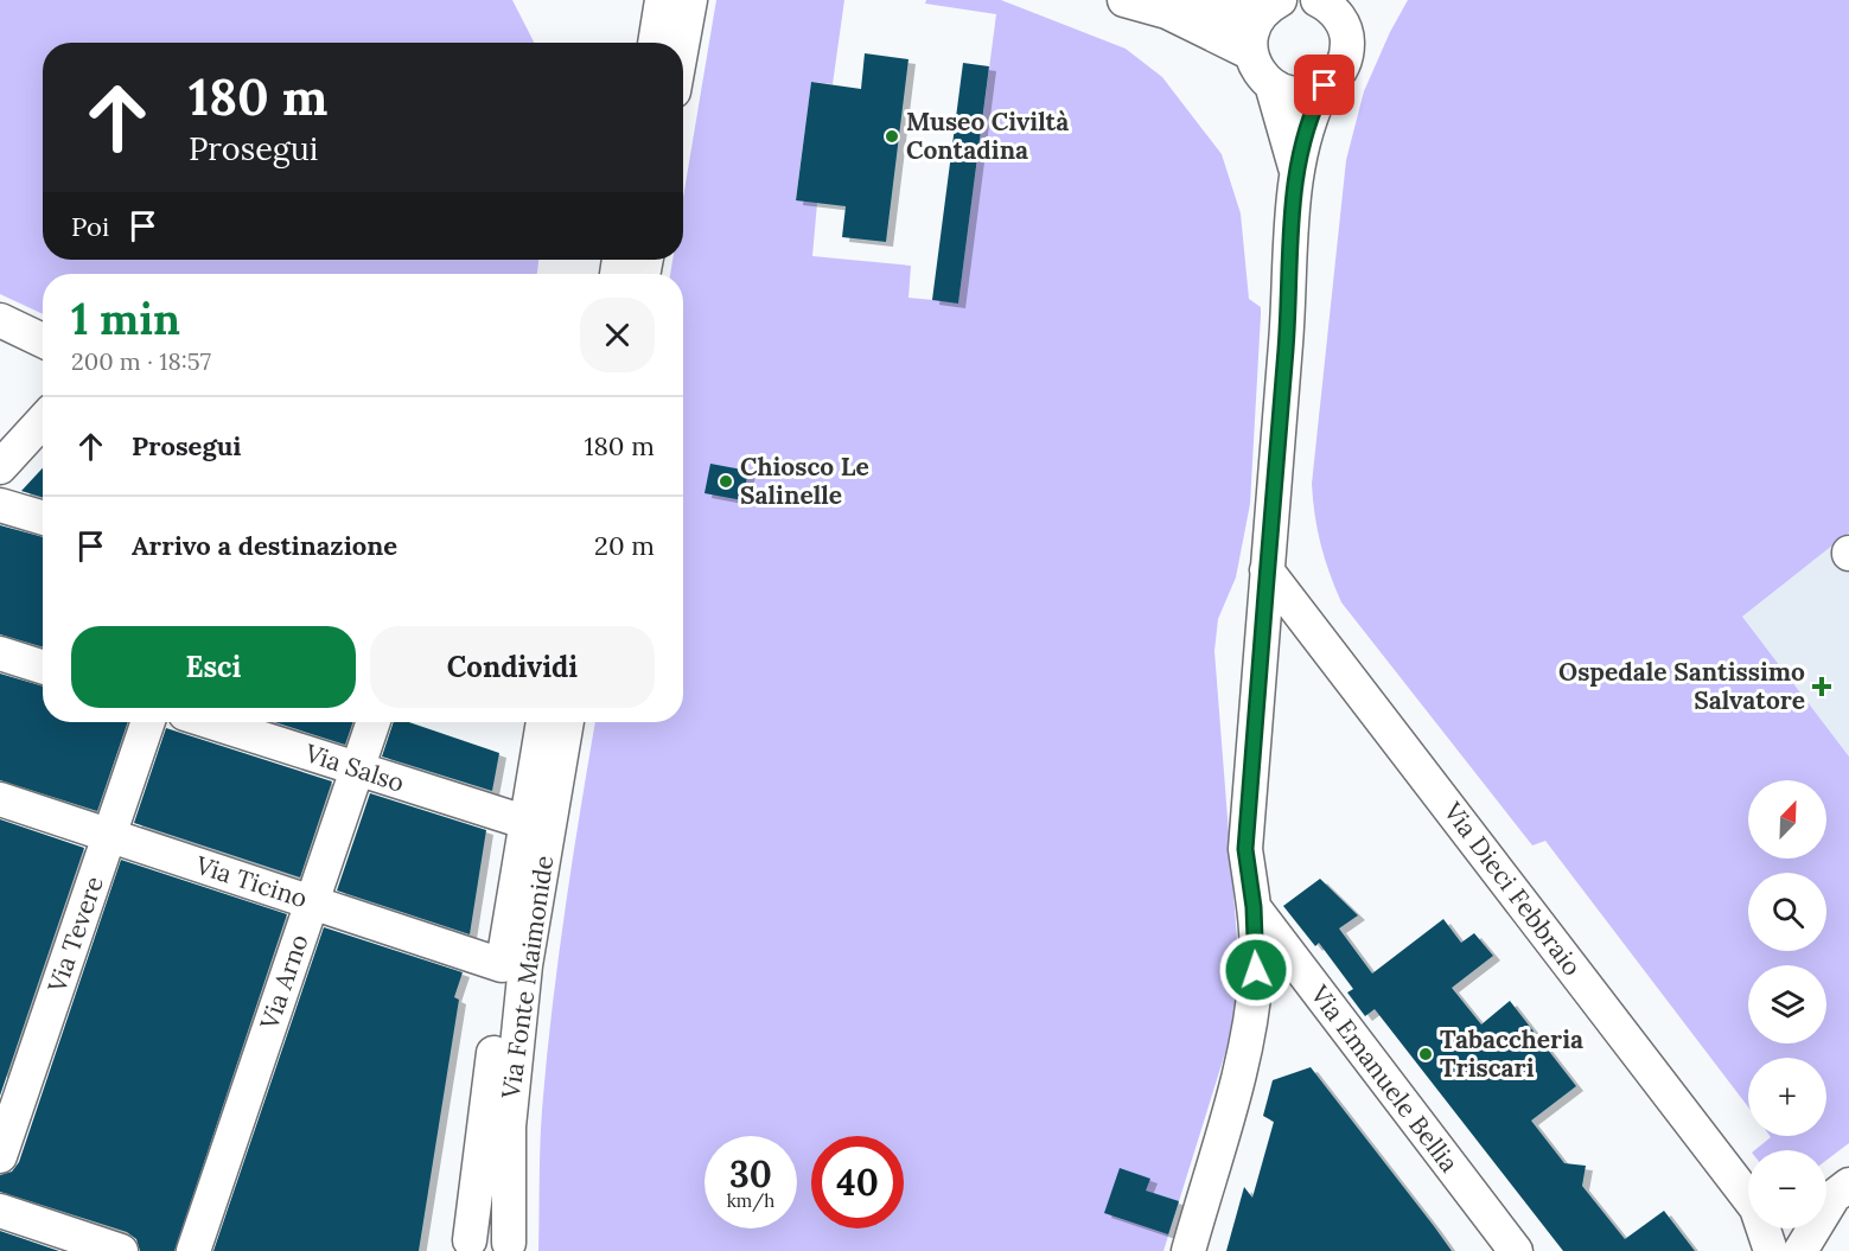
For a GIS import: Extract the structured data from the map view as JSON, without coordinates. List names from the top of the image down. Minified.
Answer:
{"streets":{"street":["Via Salso","Via Ticino","Via Dieci Febbraio","Via Tevere","Via Fonte Maimonide","Via Arno","Via Emanuele Bellia"]},"crossings":[["Via Salso","Via Fonte Maimonide"],["Via Salso","Via Arno"],["Via Ticino","Via Tevere"],["Via Ticino","Via Fonte Maimonide"],["Via Ticino","Via Arno"]],"places":{"other":["Museo Civiltà Contadina","Chiosco Le Salinelle","Tabaccheria Triscari"],"health":["Ospedale Santissimo Salvatore"]},"north":"top right","page":{"turn":["180 m","Prosegui"],"then":"Poi","heading":["1 min","200 m · 18:57"],"list":[{"name":"Prosegui","value":"180 m"},{"name":"Arrivo a destinazione","value":"20 m"}],"buttons":["Esci","Condividi"],"map_buttons":["+","−"],"speed":"30 km/h","limit":"40"}}
